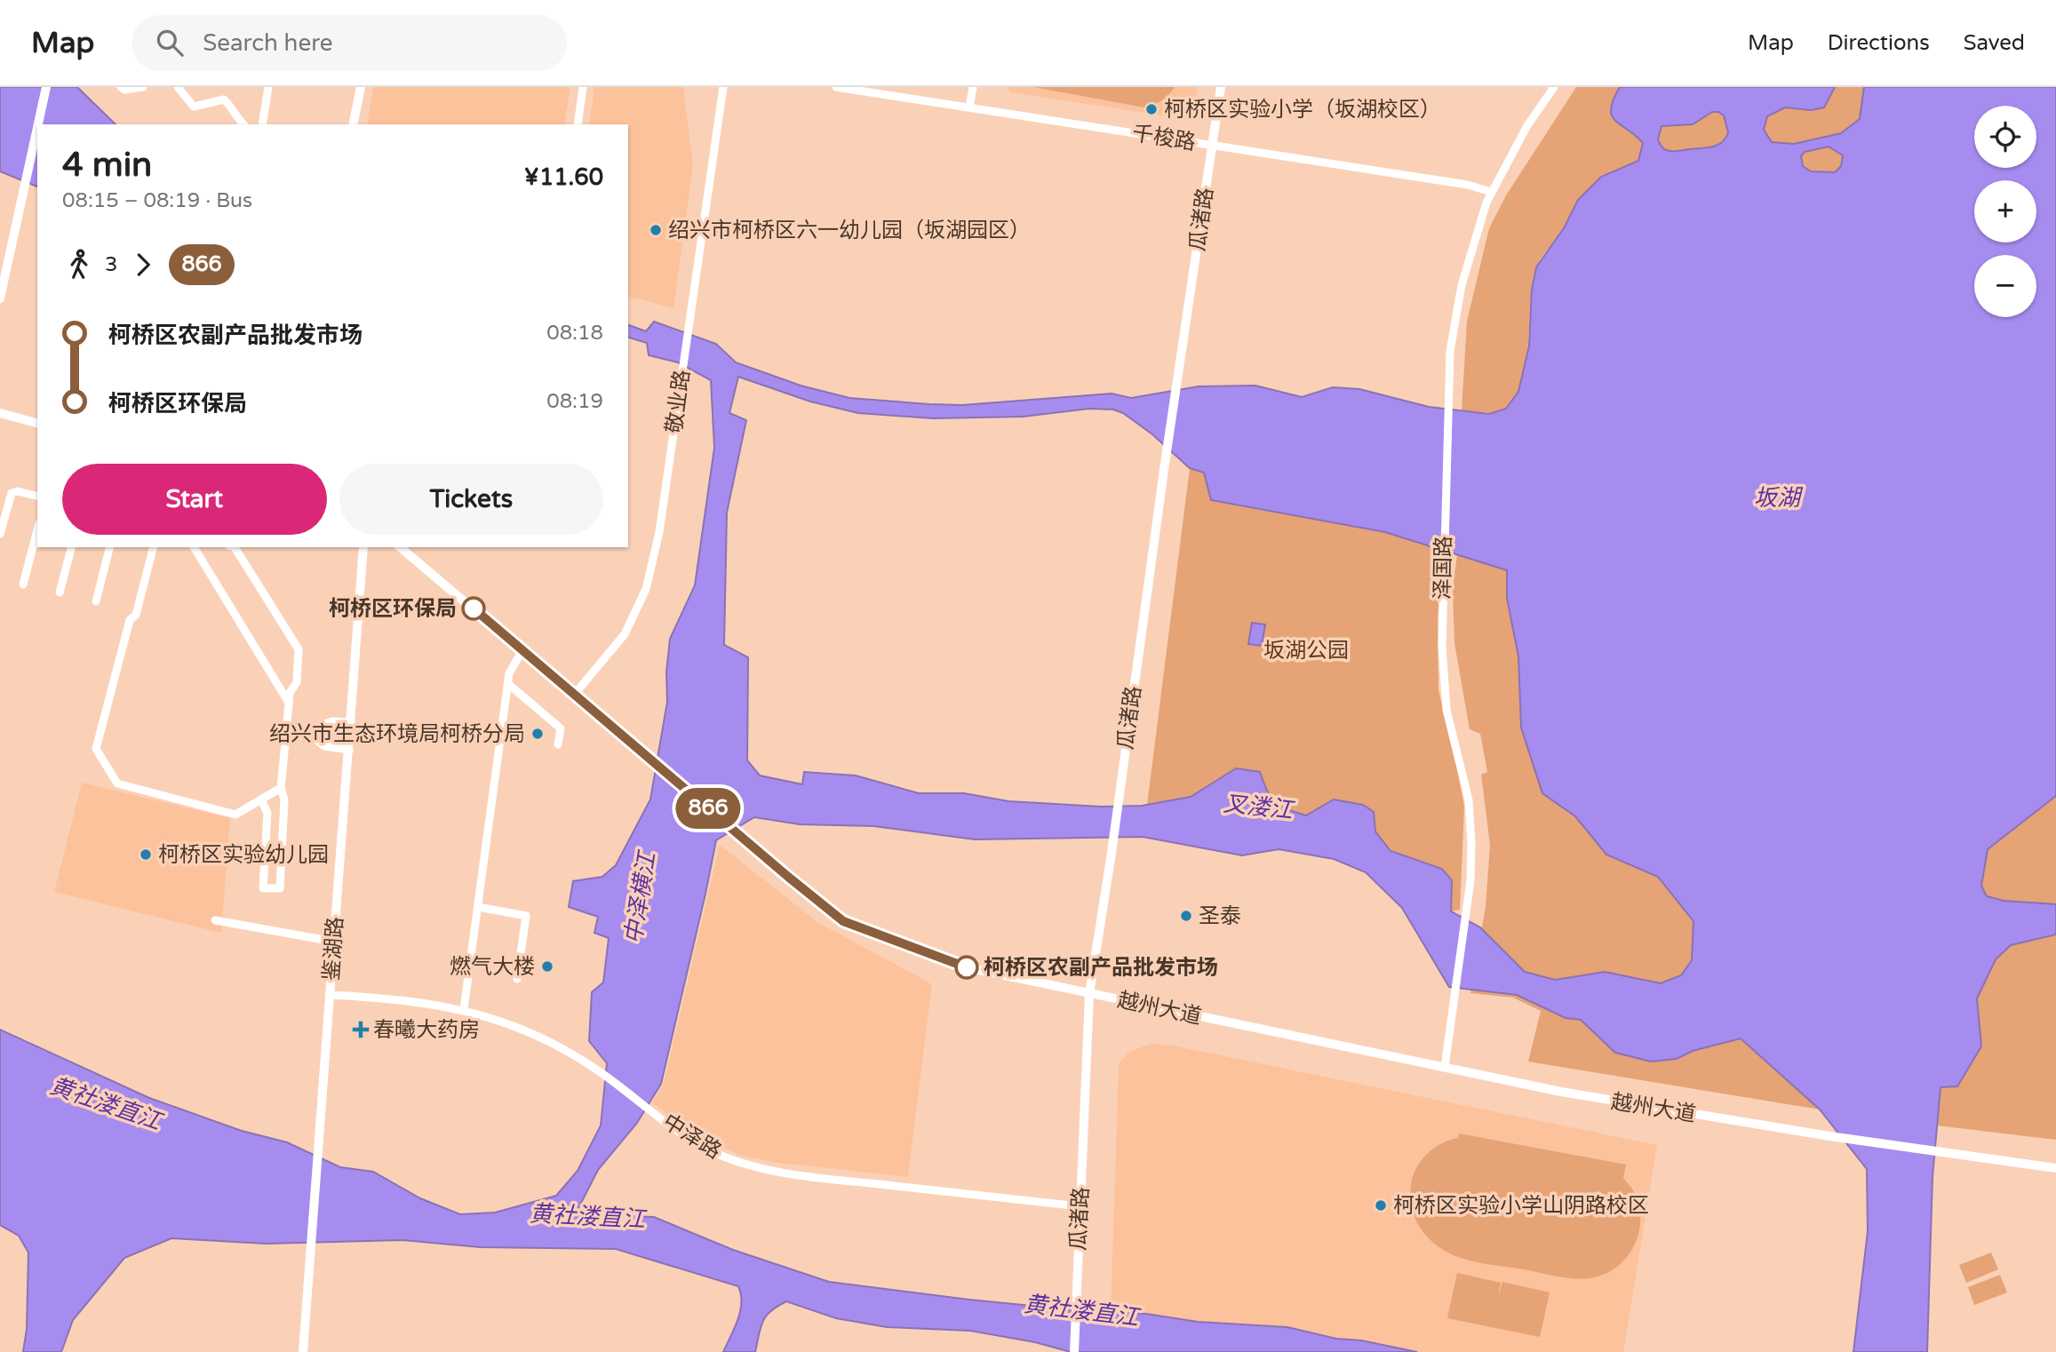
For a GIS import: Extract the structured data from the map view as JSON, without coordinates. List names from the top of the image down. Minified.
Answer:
{"streets":{"street":["千梭路","瓜渚路","敬业路","泽国路","鉴湖路","越州大道","中泽路"]},"crossings":[["千梭路","瓜渚路"],["千梭路","泽国路"],["瓜渚路","越州大道"],["瓜渚路","中泽路"],["敬业路","越州大道"],["泽国路","越州大道"],["鉴湖路","中泽路"]],"water":["坂湖","叉溇江","中泽横江","黄社溇直江"],"parks":["坂湖公园"],"places":{"other":["柯桥区实验小学（坂湖校区）","绍兴市柯桥区六一幼儿园（坂湖园区）","柯桥区环保局","绍兴市生态环境局柯桥分局","柯桥区实验幼儿园","圣泰","燃气大楼","柯桥区农副产品批发市场","柯桥区实验小学山阴路校区"],"health":["春曦大药房"]},"lines":["bus line 866"],"page":{"header":"Map","search":"Search here","nav":["Map","Directions","Saved"],"on_map":"866","map_buttons":["+","−"],"heading":["4 min","08:15 – 08:19 · Bus","¥11.60"],"legs":["3","866"],"list":[{"name":"柯桥区农副产品批发市场","value":"08:18"},{"name":"柯桥区环保局","value":"08:19"}],"buttons":["Start","Tickets"]}}
